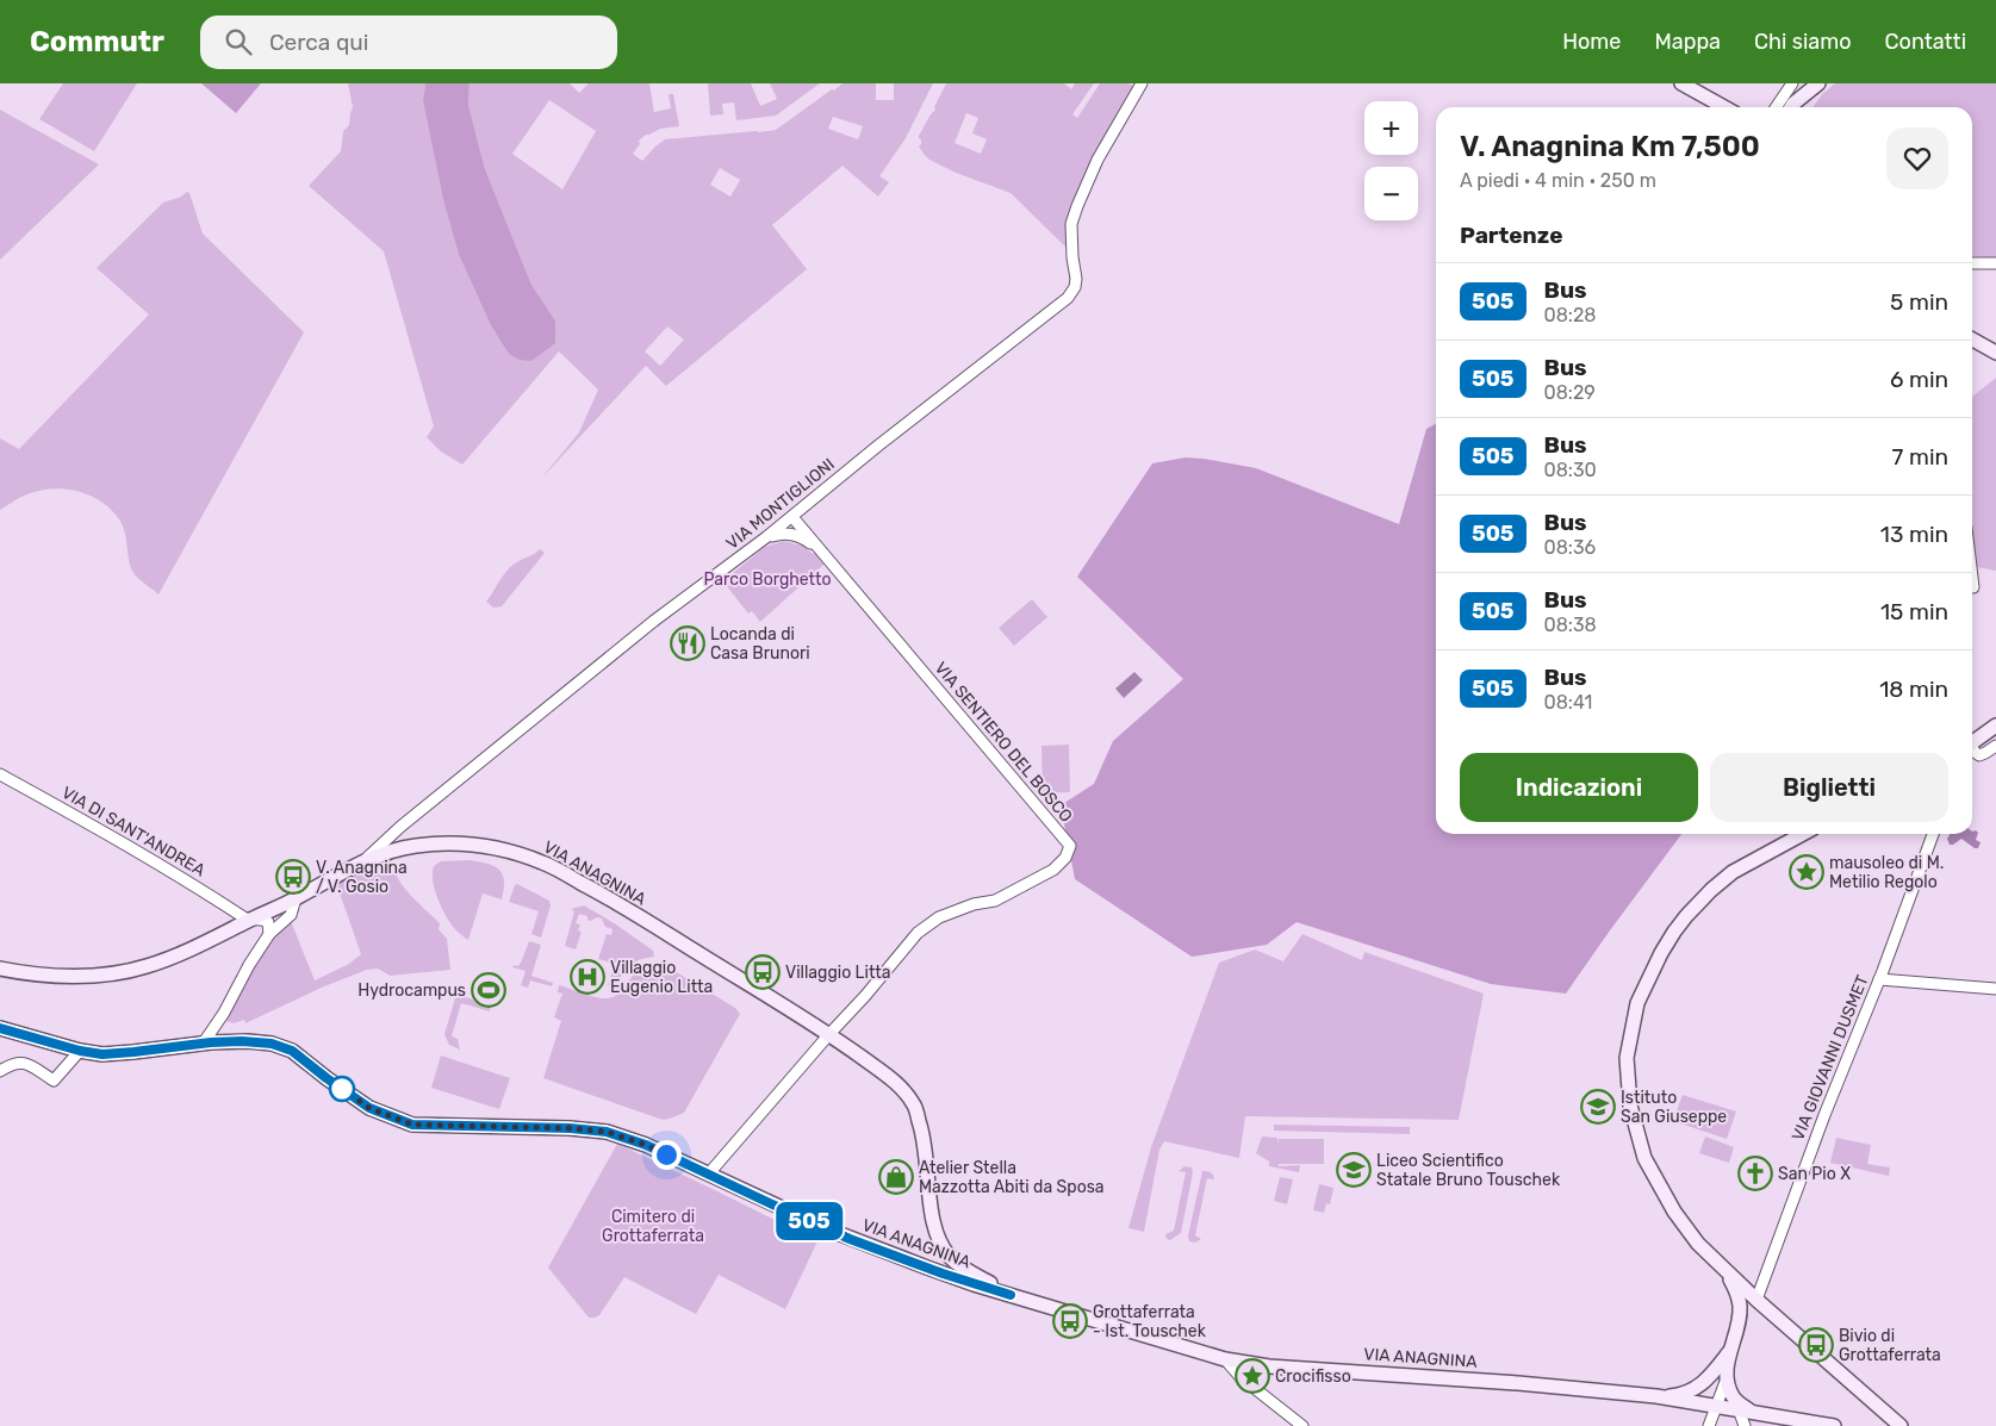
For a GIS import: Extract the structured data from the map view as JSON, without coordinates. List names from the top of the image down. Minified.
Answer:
{"streets":{"main road":["VIA ANAGNINA"],"street":["VIA MONTIGLIONI","VIA SENTIERO DEL BOSCO","VIA DI SANT'ANDREA","VIA GIOVANNI DUSMET"]},"crossings":[["VIA MONTIGLIONI","VIA SENTIERO DEL BOSCO"],["VIA MONTIGLIONI","VIA ANAGNINA"],["VIA SENTIERO DEL BOSCO","VIA ANAGNINA"],["VIA DI SANT'ANDREA","VIA ANAGNINA"]],"parks":["Parco Borghetto","Cimitero di Grottaferrata"],"places":{"restaurant":["Locanda di Casa Brunori"],"place":["mausoleo di M. Metilio Regolo","Crocifisso"],"bus stop":["V. Anagnina / V. Gosio","Villaggio Litta","Grottaferrata - Ist. Touschek","Bivio di Grottaferrata"],"hospital":["Villaggio Eugenio Litta"],"sports":["Hydrocampus"],"school or university":["Istituto San Giuseppe","Liceo Scientifico Statale Bruno Touschek"],"church":["San Pio X"],"shop":["Atelier Stella Mazzotta Abiti da Sposa"]},"lines":["bus line 505"],"page":{"header":"Commutr","search":"Cerca qui","nav":["Home","Mappa","Chi siamo","Contatti"],"on_map":"505","map_buttons":["+","−"],"heading":[["V. Anagnina Km 7,500","A piedi · 4 min · 250 m"],"Partenze"],"list":[{"mark":"505","name":"Bus","note":"08:28","value":"5 min"},{"mark":"505","name":"Bus","note":"08:29","value":"6 min"},{"mark":"505","name":"Bus","note":"08:30","value":"7 min"},{"mark":"505","name":"Bus","note":"08:36","value":"13 min"},{"mark":"505","name":"Bus","note":"08:38","value":"15 min"},{"mark":"505","name":"Bus","note":"08:41","value":"18 min"}],"buttons":["Indicazioni","Biglietti"]}}
